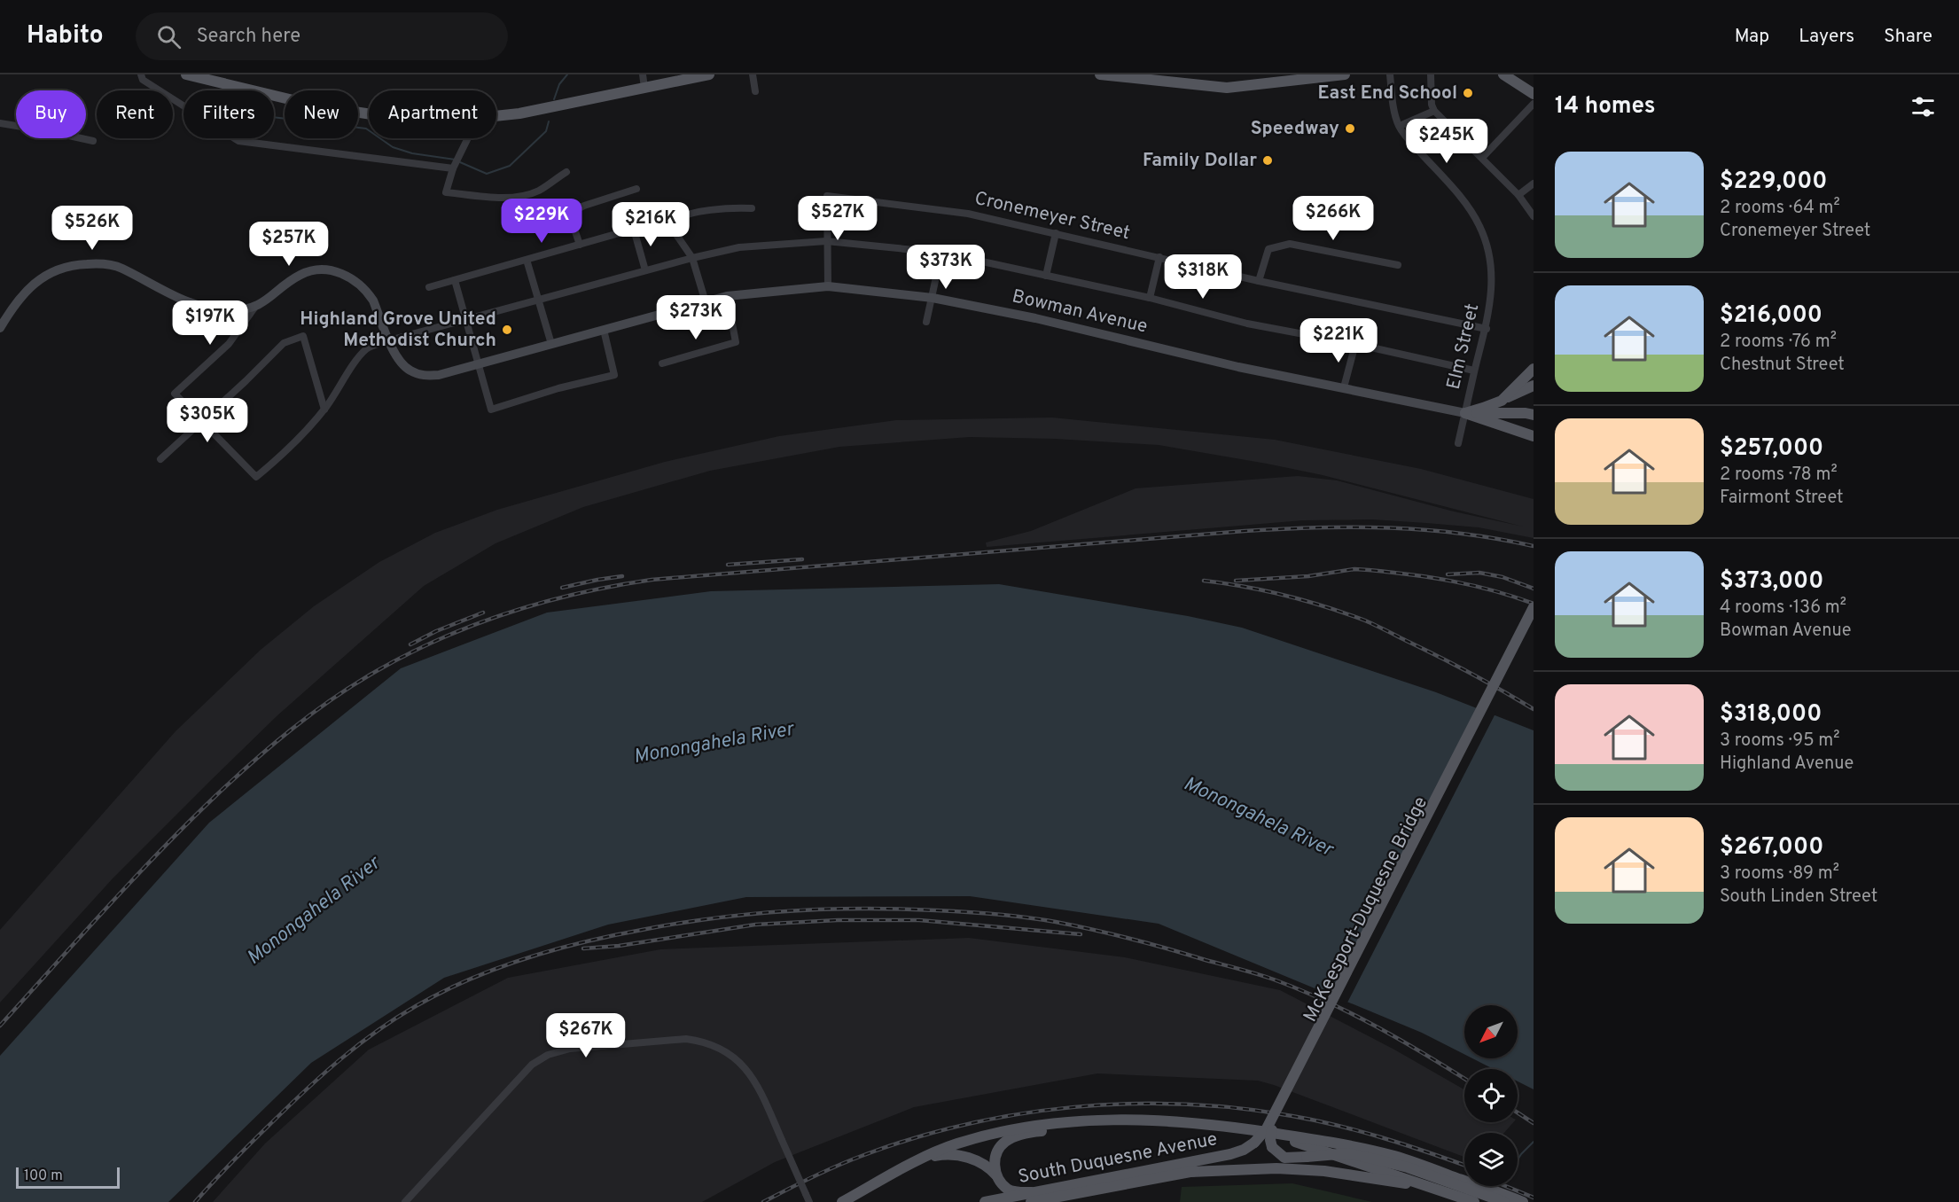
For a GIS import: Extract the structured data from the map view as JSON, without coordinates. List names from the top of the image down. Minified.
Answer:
{"streets":{"main road":["Bowman Avenue","McKeesport-Duquesne Bridge","South Duquesne Avenue"],"street":["Cronemeyer Street","Elm Street"]},"crossings":[["Cronemeyer Street","Elm Street"],["Bowman Avenue","Elm Street"],["McKeesport-Duquesne Bridge","South Duquesne Avenue"]],"water":["Monongahela River"],"places":["East End School","Speedway","Family Dollar","Highland Grove United Methodist Church"],"scale_bar":"100 m","north":"bottom left","page":{"header":"Habito","search":"Search here","nav":["Map","Layers","Share"],"heading":"14 homes","chip":["Buy","Rent","Filters","New","Apartment"],"price":["$245K","$527K","$266K","$229K","$216K","$526K","$257K","$373K","$318K","$273K","$197K","$221K","$305K","$267K"],"list":[{"name":"$229,000","note":"2 rooms · 64 m² · Cronemeyer Street"},{"name":"$216,000","note":"2 rooms · 76 m² · Chestnut Street"},{"name":"$257,000","note":"2 rooms · 78 m² · Fairmont Street"},{"name":"$373,000","note":"4 rooms · 136 m² · Bowman Avenue"},{"name":"$318,000","note":"3 rooms · 95 m² · Highland Avenue"},{"name":"$267,000","note":"3 rooms · 89 m² · South Linden Street"}],"scale":"100 m"}}
